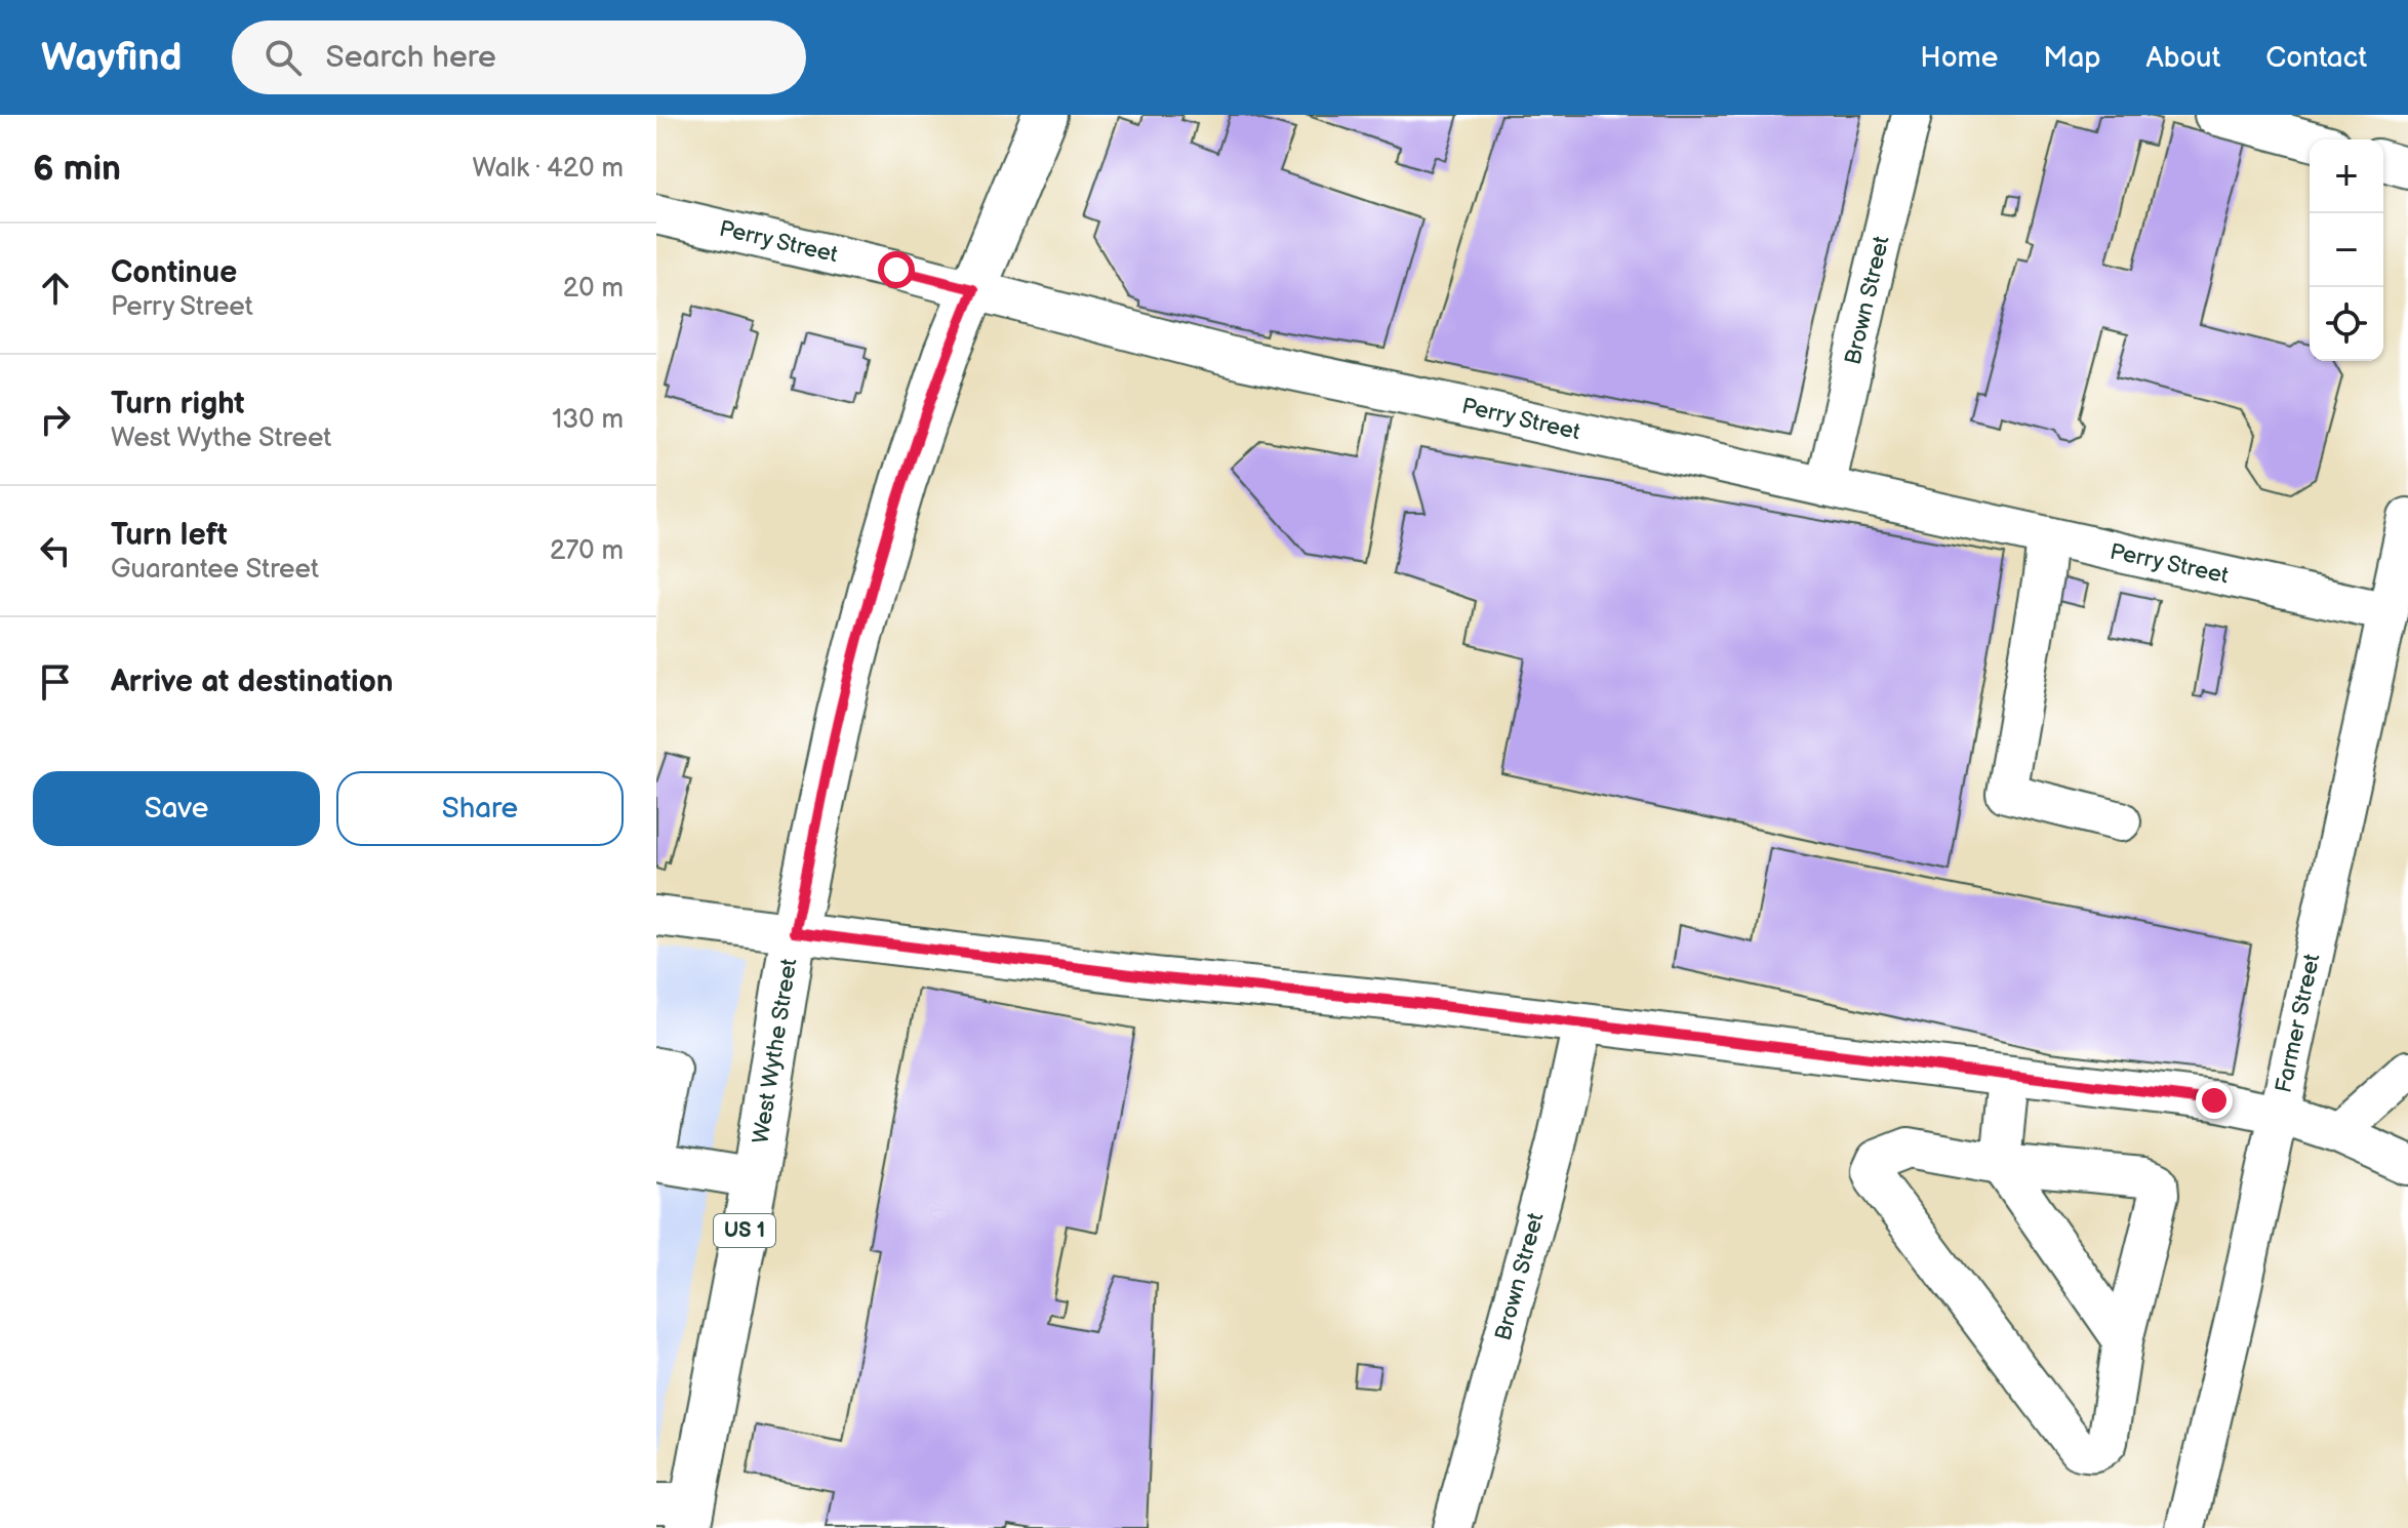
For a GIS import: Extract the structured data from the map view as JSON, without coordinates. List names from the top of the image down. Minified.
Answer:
{"streets":{"main road":["West Wythe Street","US 1"],"street":["Perry Street","Brown Street","Farmer Street"]},"crossings":[["Perry Street","Brown Street"],["Perry Street","Farmer Street"],["Perry Street","West Wythe Street"]],"page":{"header":"Wayfind","search":"Search here","nav":["Home","Map","About","Contact"],"heading":["6 min","Walk · 420 m"],"map_buttons":["+","−"],"list":[["Continue","Perry Street","20 m"],["Turn right","West Wythe Street","130 m"],["Turn left","Guarantee Street","270 m"],"Arrive at destination"],"buttons":["Save","Share"]}}
